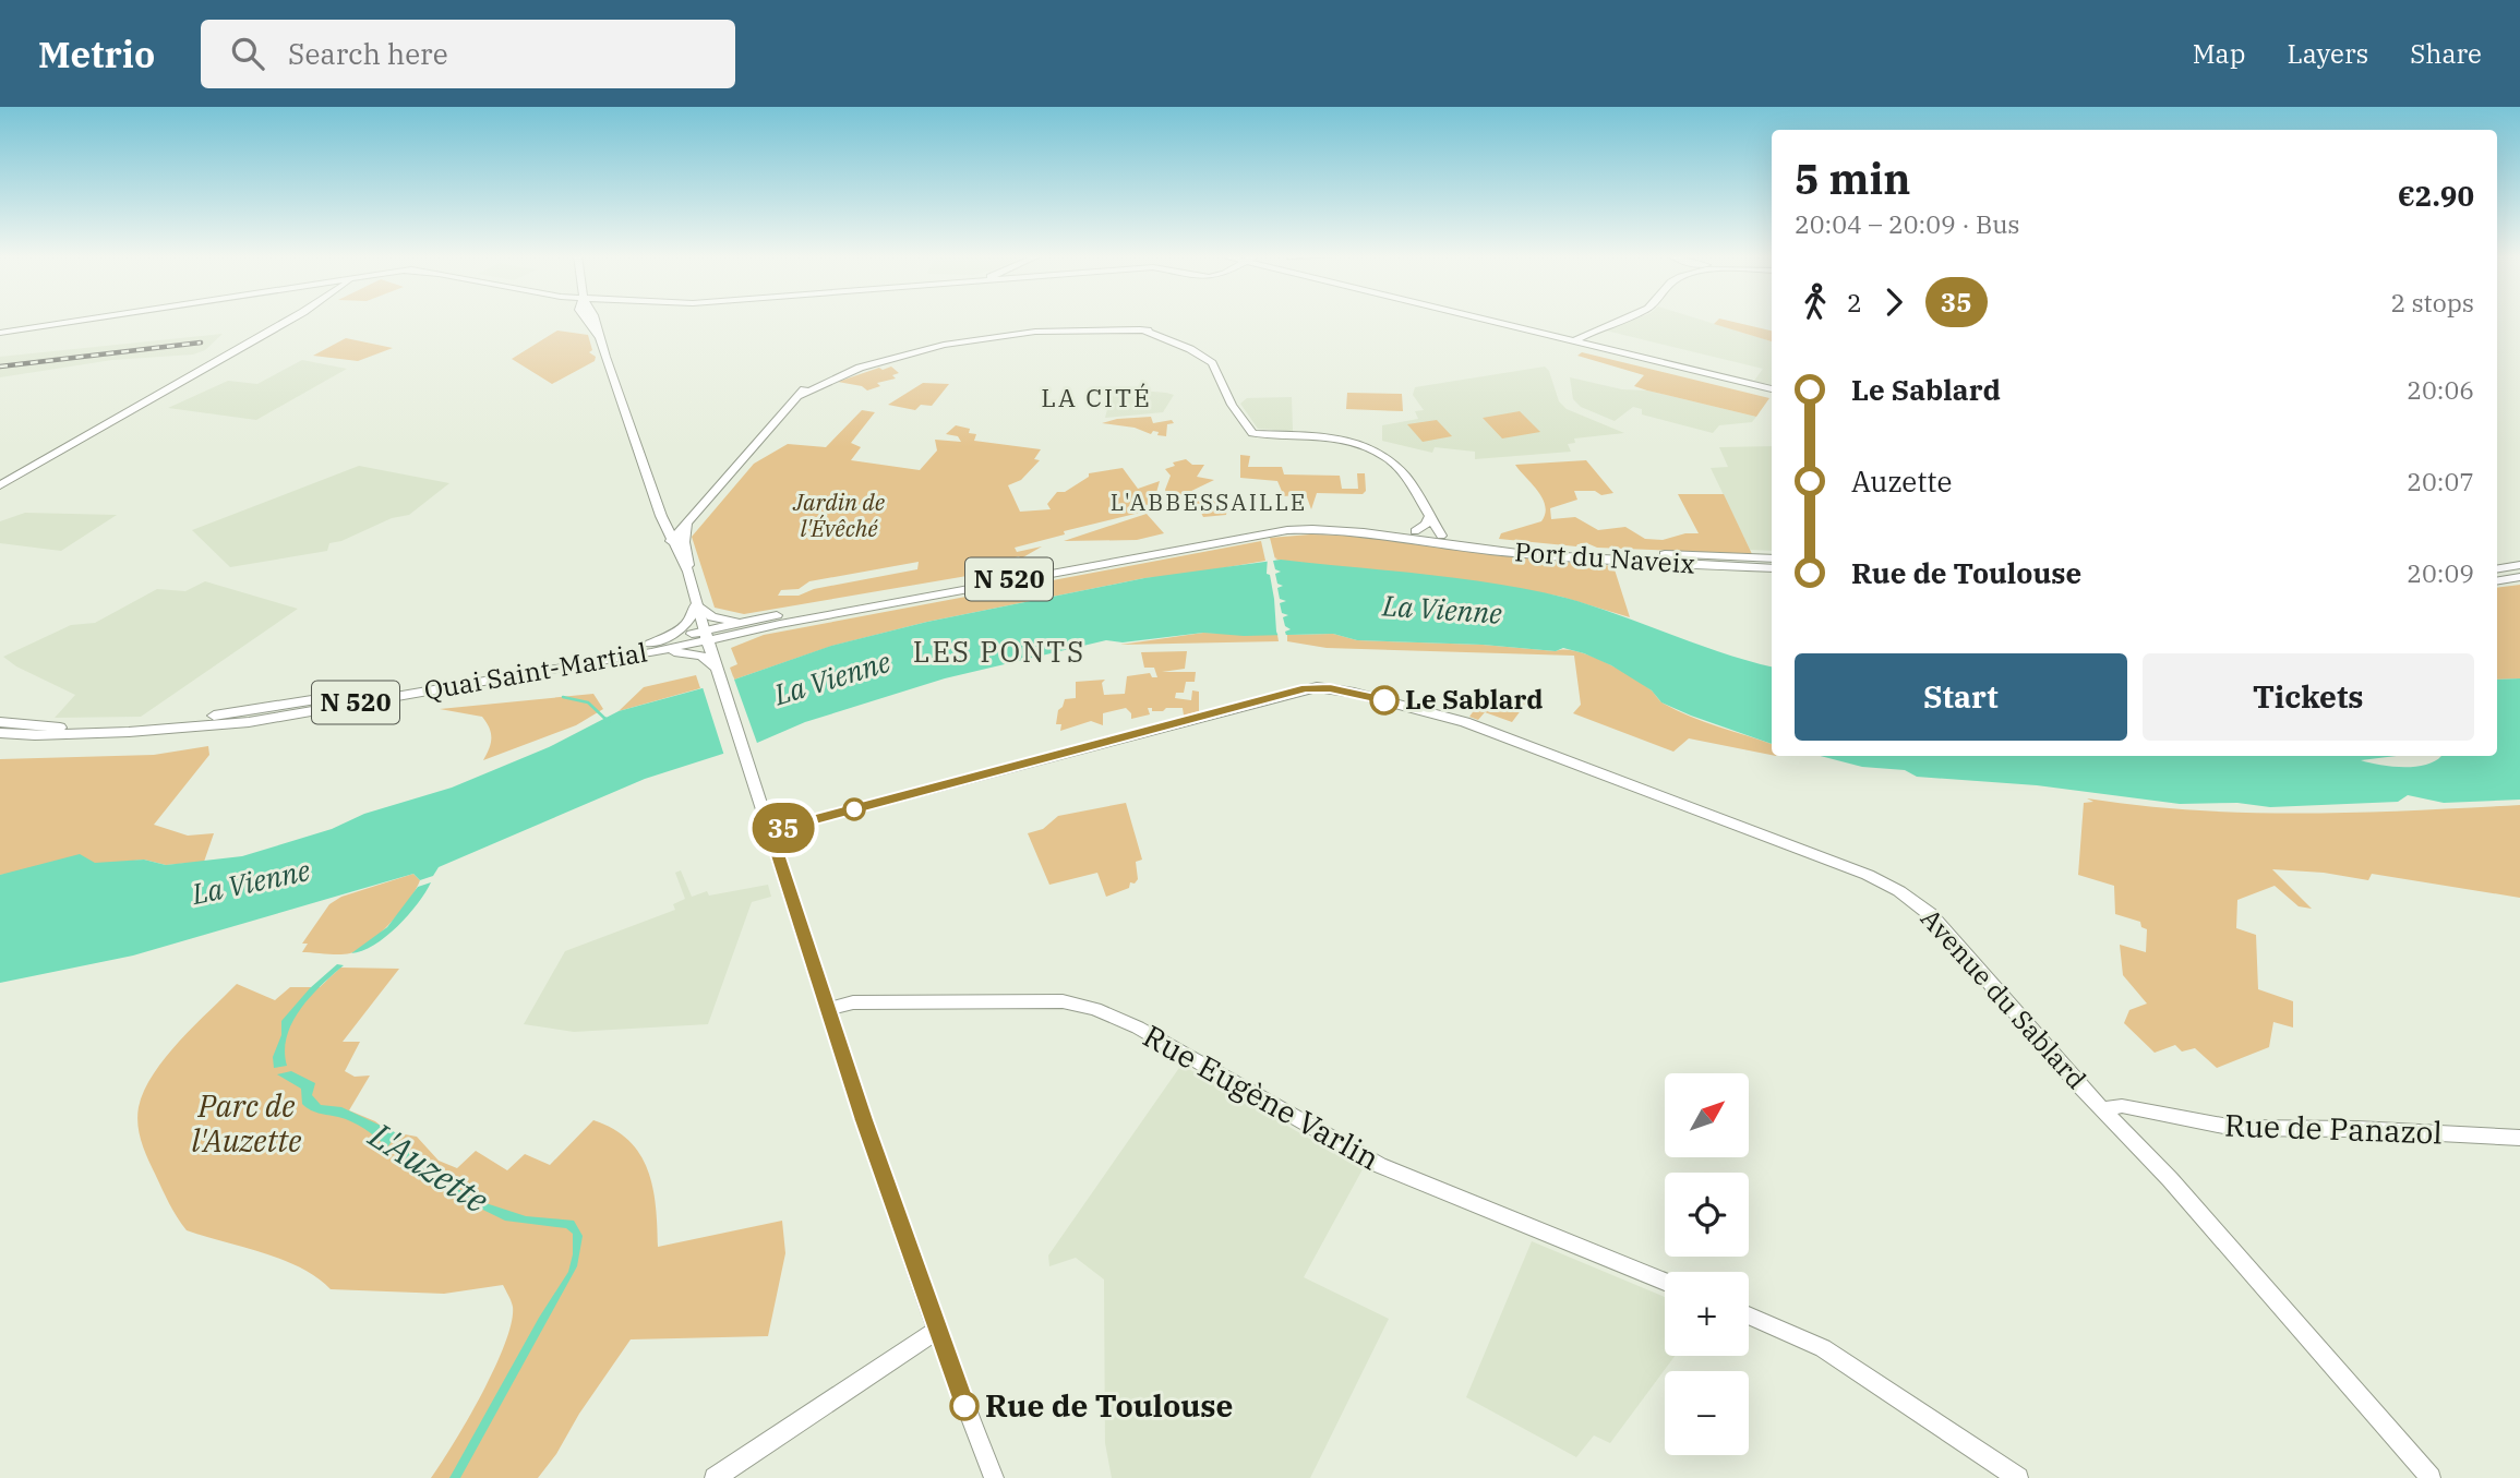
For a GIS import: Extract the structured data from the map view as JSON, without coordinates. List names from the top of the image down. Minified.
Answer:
{"streets":{"main road":["Port du Naveix","N 520","Quai Saint-Martial","Avenue du Sablard","Rue Eugène Varlin","Rue de Panazol"]},"crossings":[["Port du Naveix","N 520"],["N 520","Quai Saint-Martial"],["Avenue du Sablard","Rue de Panazol"]],"districts":["LA CITÉ","L'ABBESSAILLE","LES PONTS"],"water":["La Vienne","L'Auzette"],"parks":["Jardin de l'Évêché","Parc de l'Auzette"],"places":["Le Sablard","Rue de Toulouse"],"lines":["bus line 35"],"north":"top right","page":{"header":"Metrio","search":"Search here","nav":["Map","Layers","Share"],"on_map":"35","heading":["5 min","20:04 – 20:09 · Bus","€2.90"],"legs":["2","35","2 stops"],"list":[{"name":"Le Sablard","value":"20:06"},{"name":"Auzette","value":"20:07"},{"name":"Rue de Toulouse","value":"20:09"}],"buttons":["Start","Tickets"],"map_buttons":["+","−"]}}
